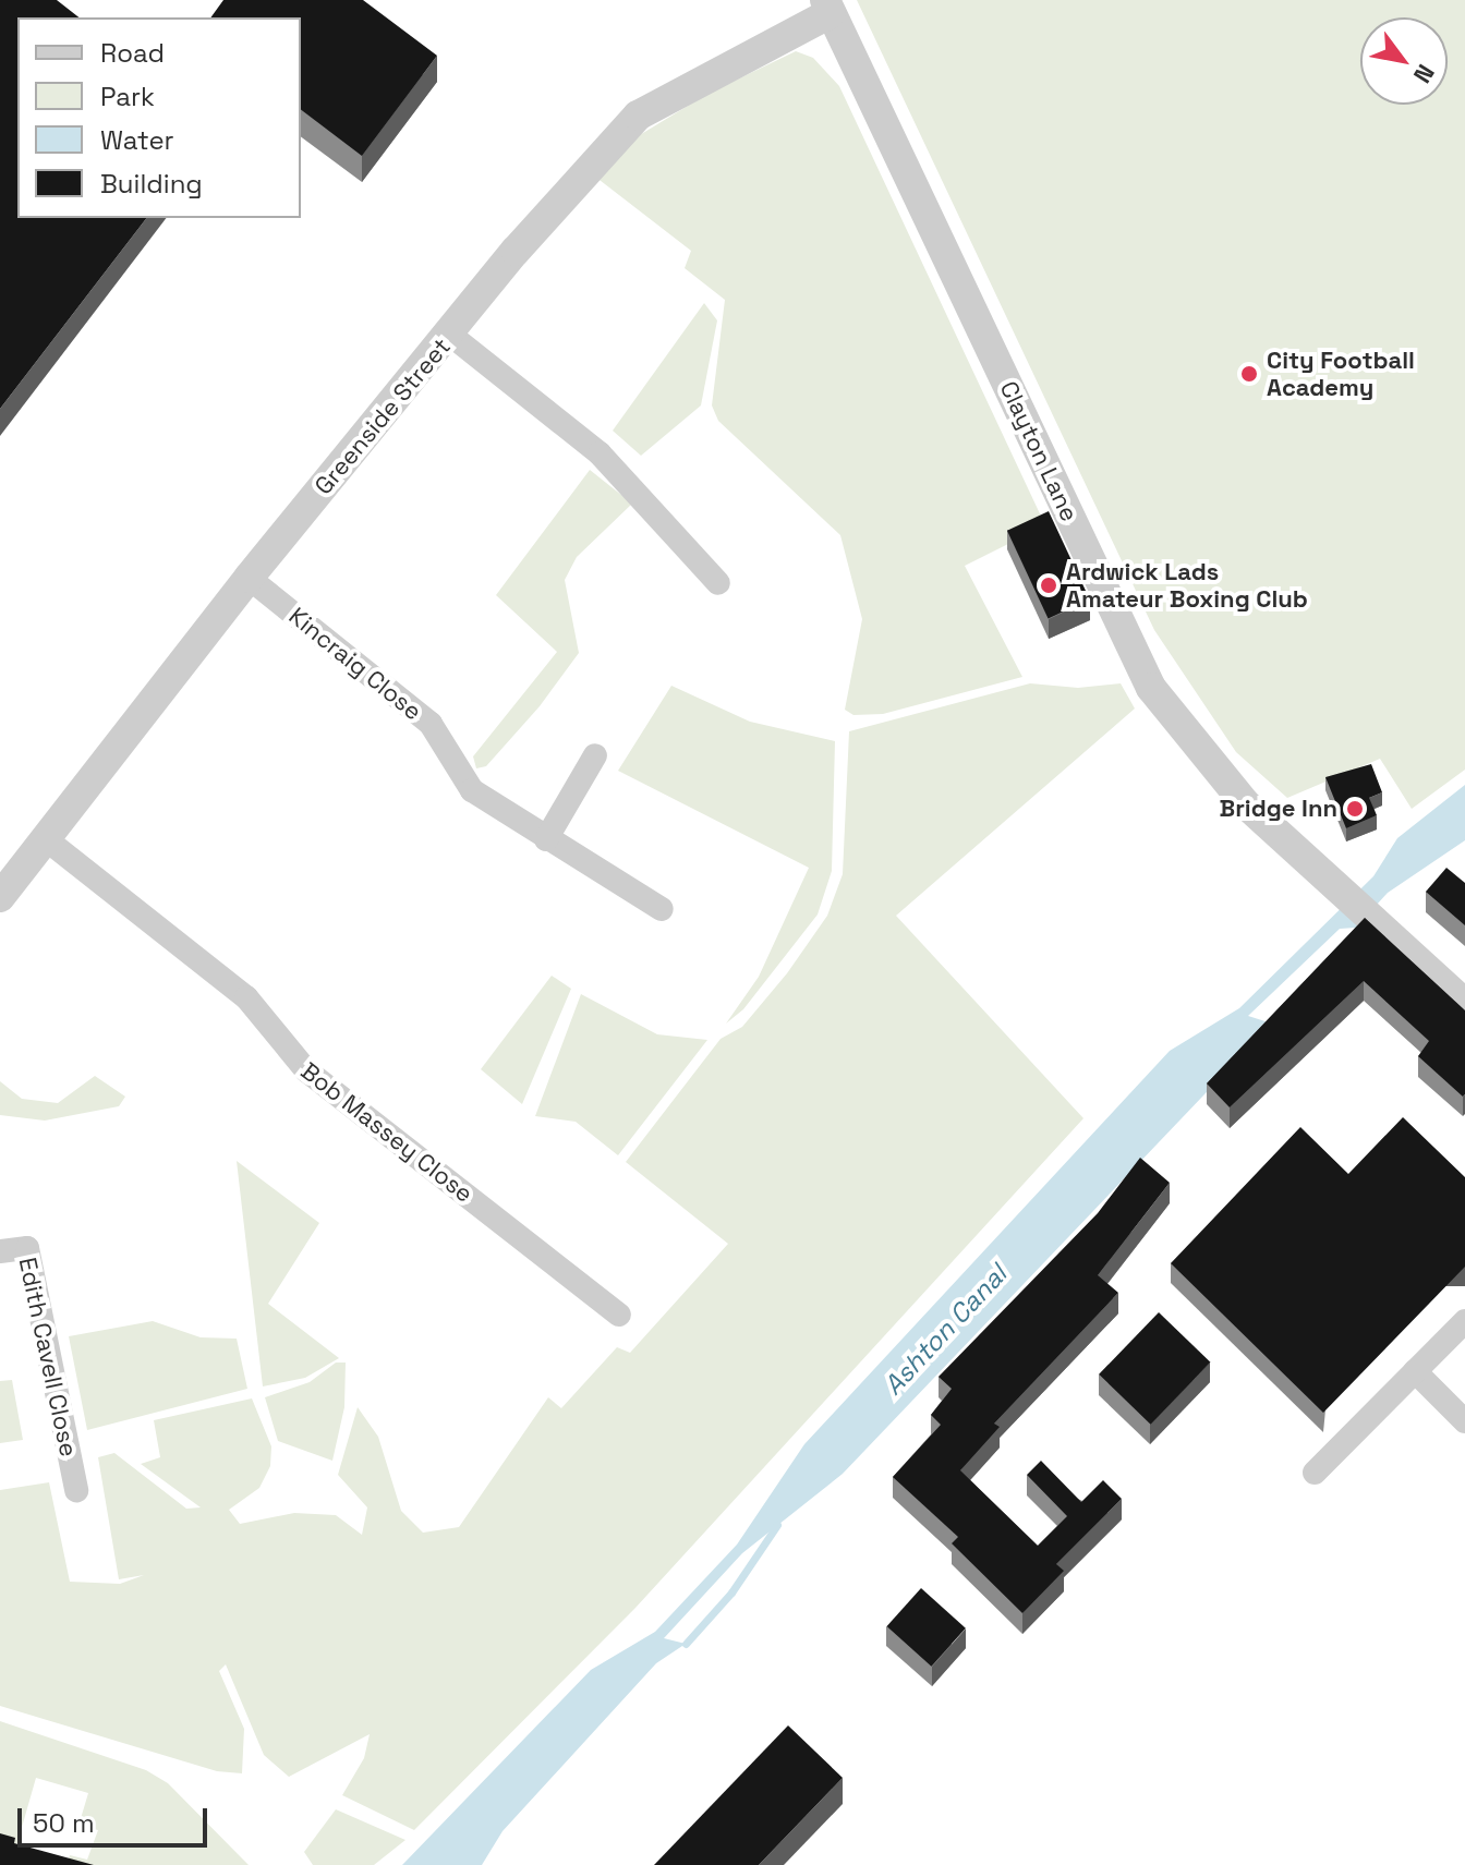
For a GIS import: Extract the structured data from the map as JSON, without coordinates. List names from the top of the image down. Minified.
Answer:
{"streets":{"street":["Greenside Street","Clayton Lane","Kincraig Close","Bob Massey Close","Edith Cavell Close"]},"crossings":[["Greenside Street","Clayton Lane"],["Greenside Street","Kincraig Close"],["Greenside Street","Bob Massey Close"]],"water":["Ashton Canal"],"places":["City Football Academy","Ardwick Lads Amateur Boxing Club","Bridge Inn"],"legend":["Road","Park","Water","Building"],"scale_bar":"50 m","north":"bottom right"}
